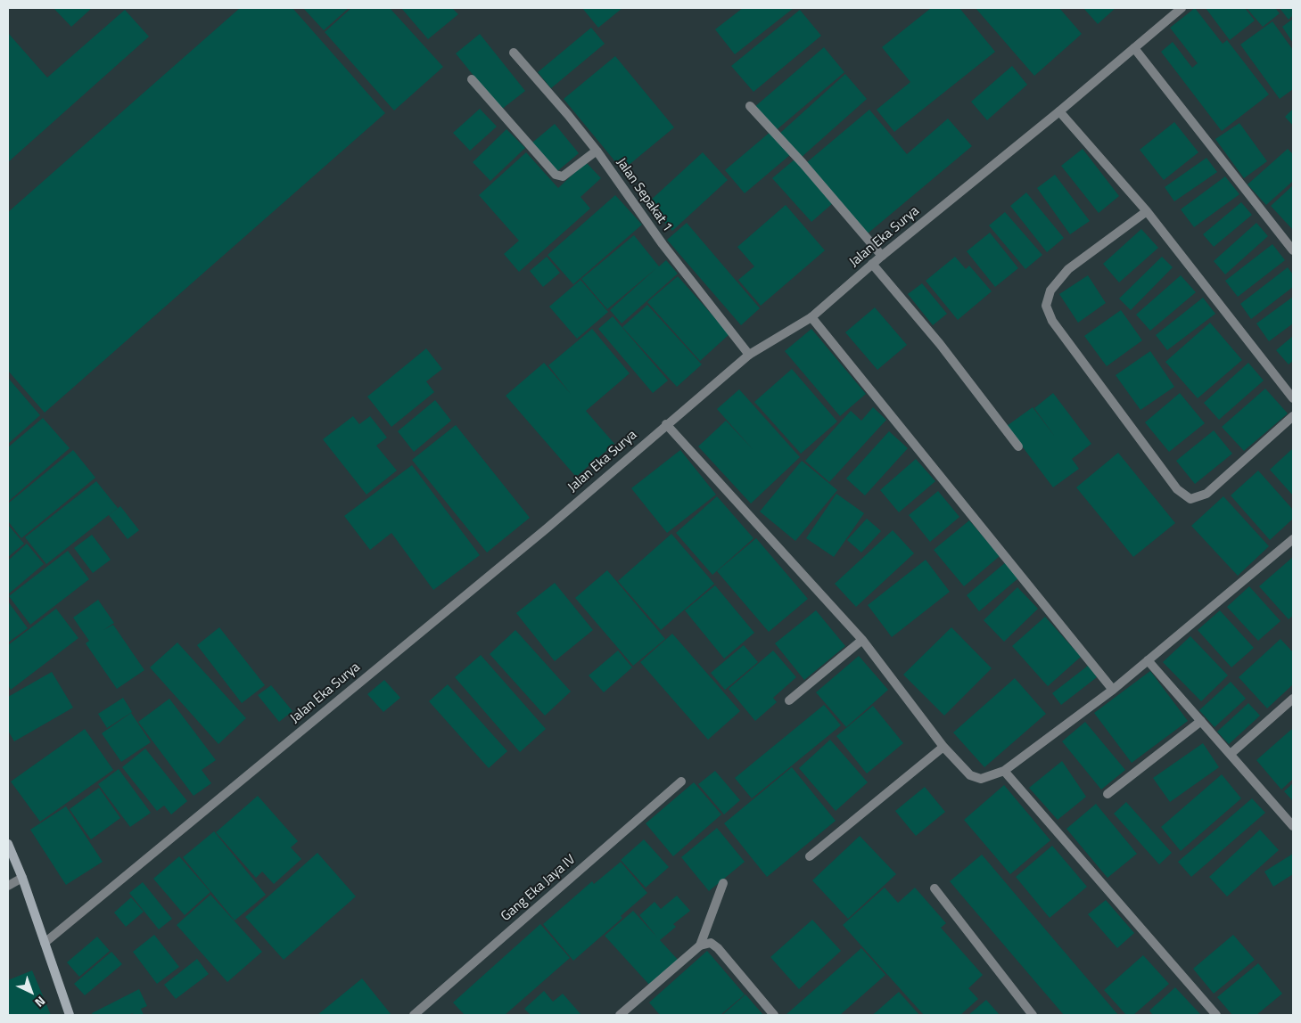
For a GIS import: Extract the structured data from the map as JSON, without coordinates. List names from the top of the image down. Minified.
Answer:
{"streets":{"street":["Jalan Sepakat 1","Jalan Eka Surya","Gang Eka Jaya IV"]},"crossings":[["Jalan Sepakat 1","Jalan Eka Surya"]],"north":"bottom right"}
